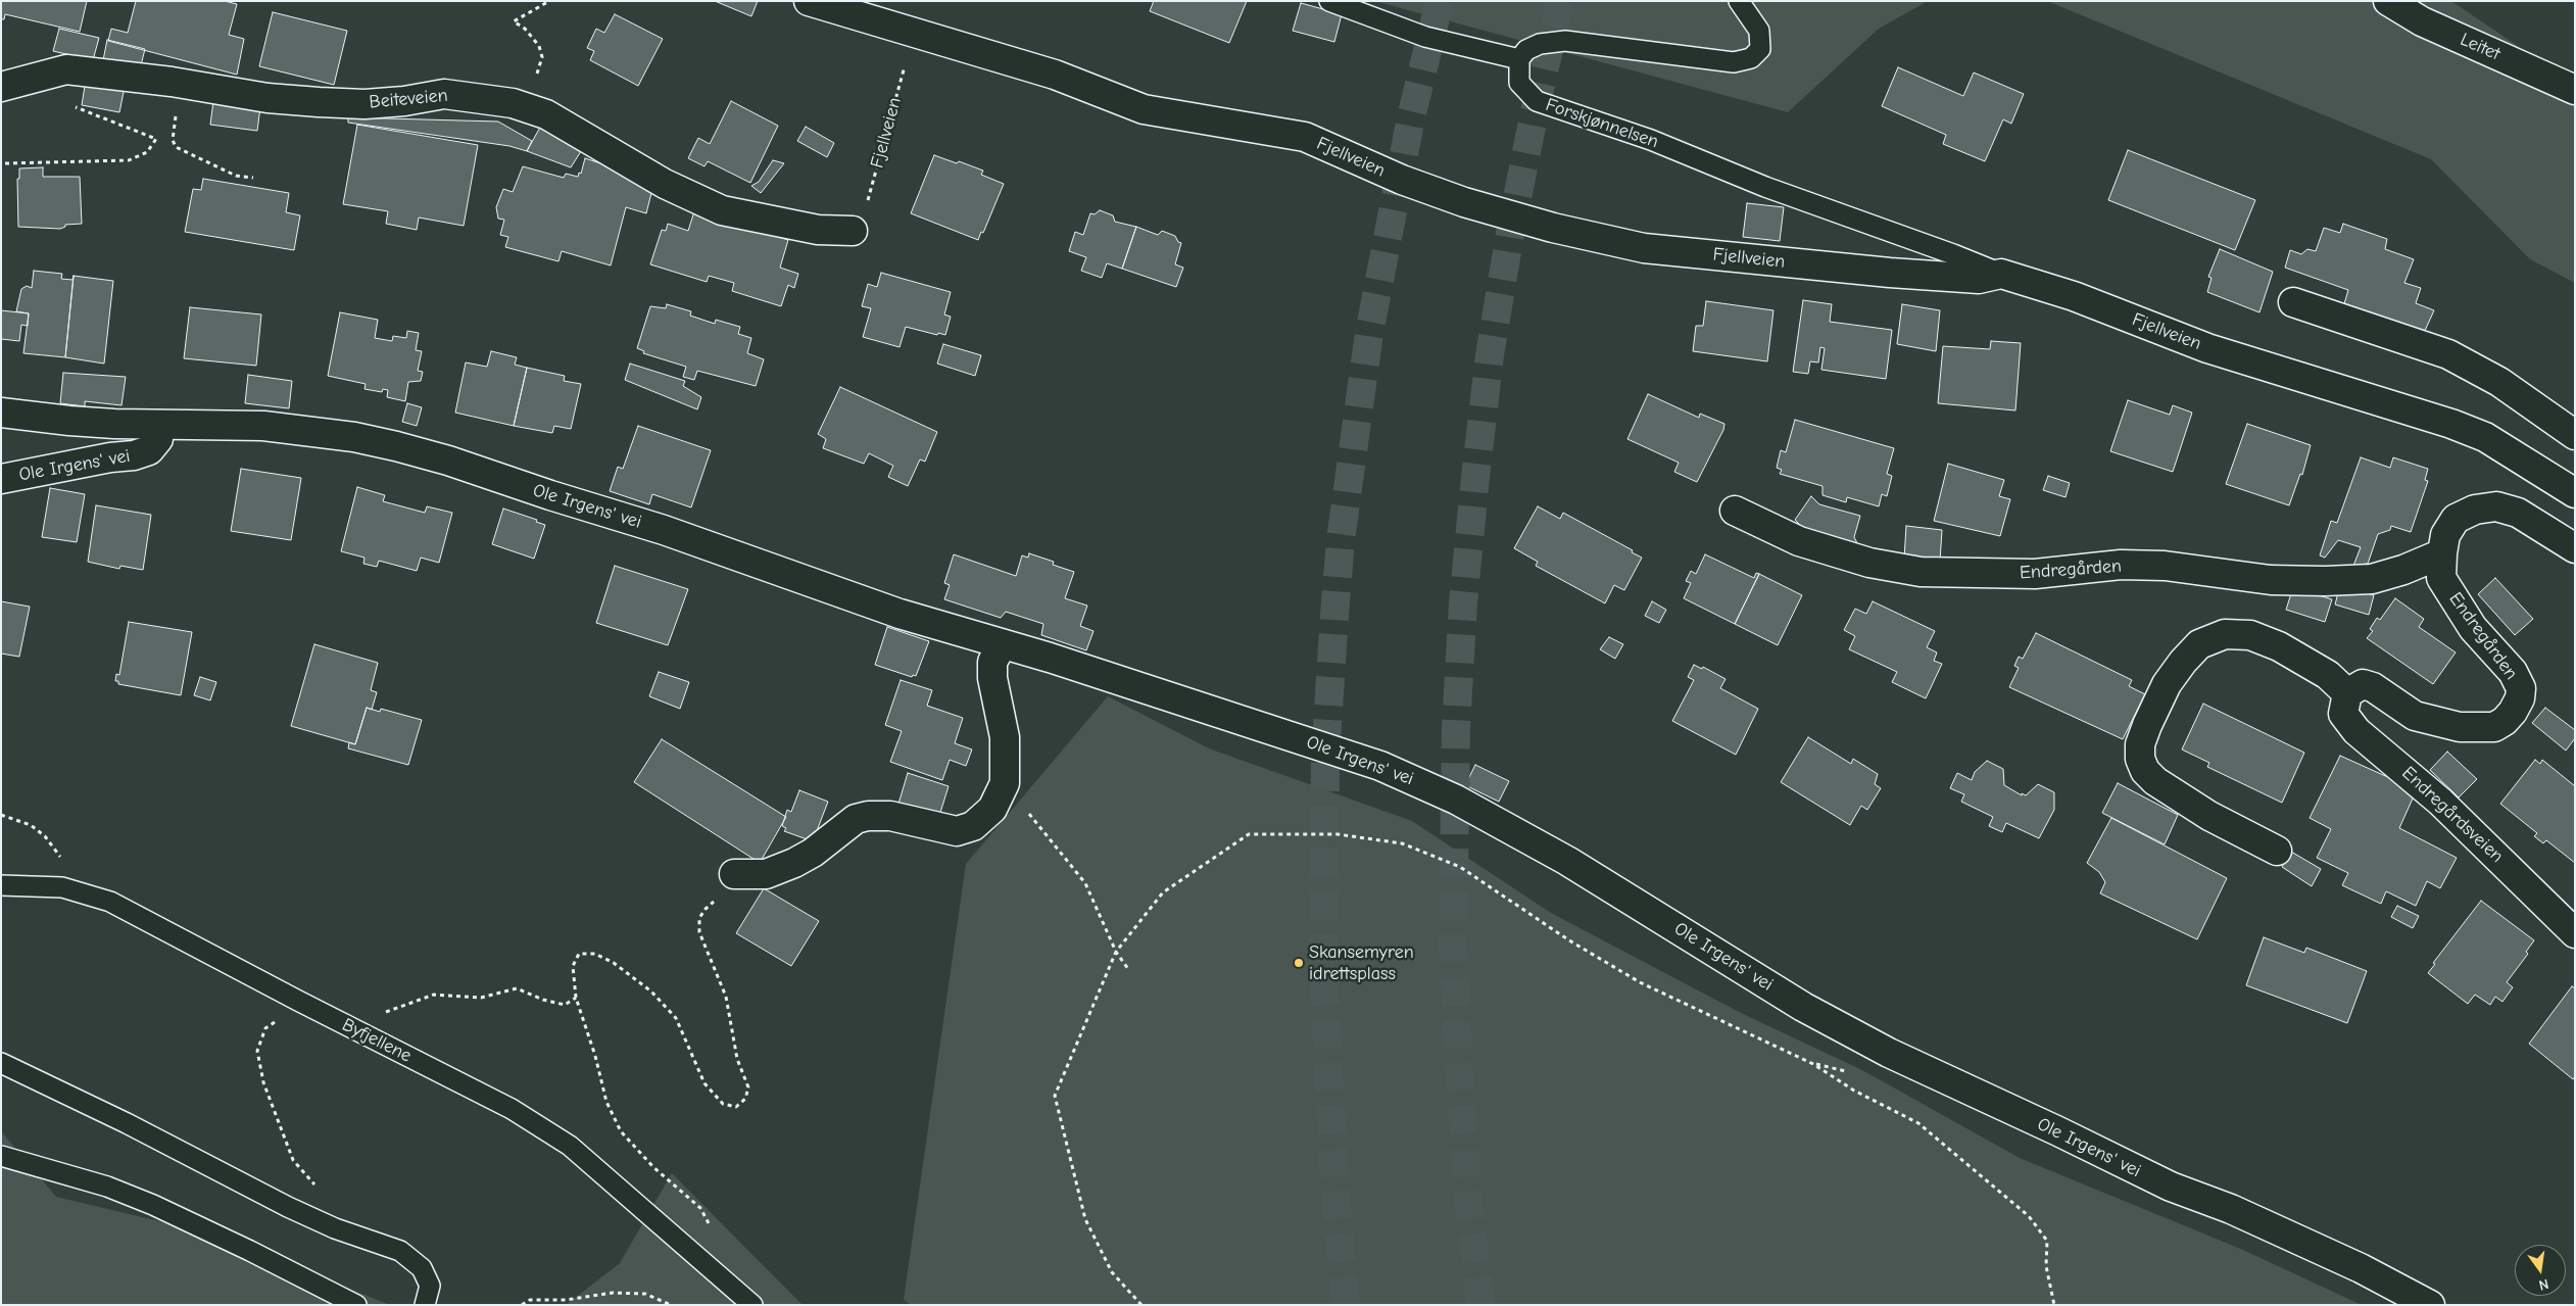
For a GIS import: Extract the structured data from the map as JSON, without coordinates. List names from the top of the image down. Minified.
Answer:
{"streets":{"street":["Leitet","Beiteveien","Fjellveien","Ole Irgens' vei","Endregården","Endregårdsveien"],"lane":["Forskjønnelsen","Byfjellene"]},"crossings":[["Beiteveien","Fjellveien"],["Forskjønnelsen","Fjellveien"],["Endregården","Endregårdsveien"]],"places":["Skansemyren idrettsplass"],"north":"bottom"}
